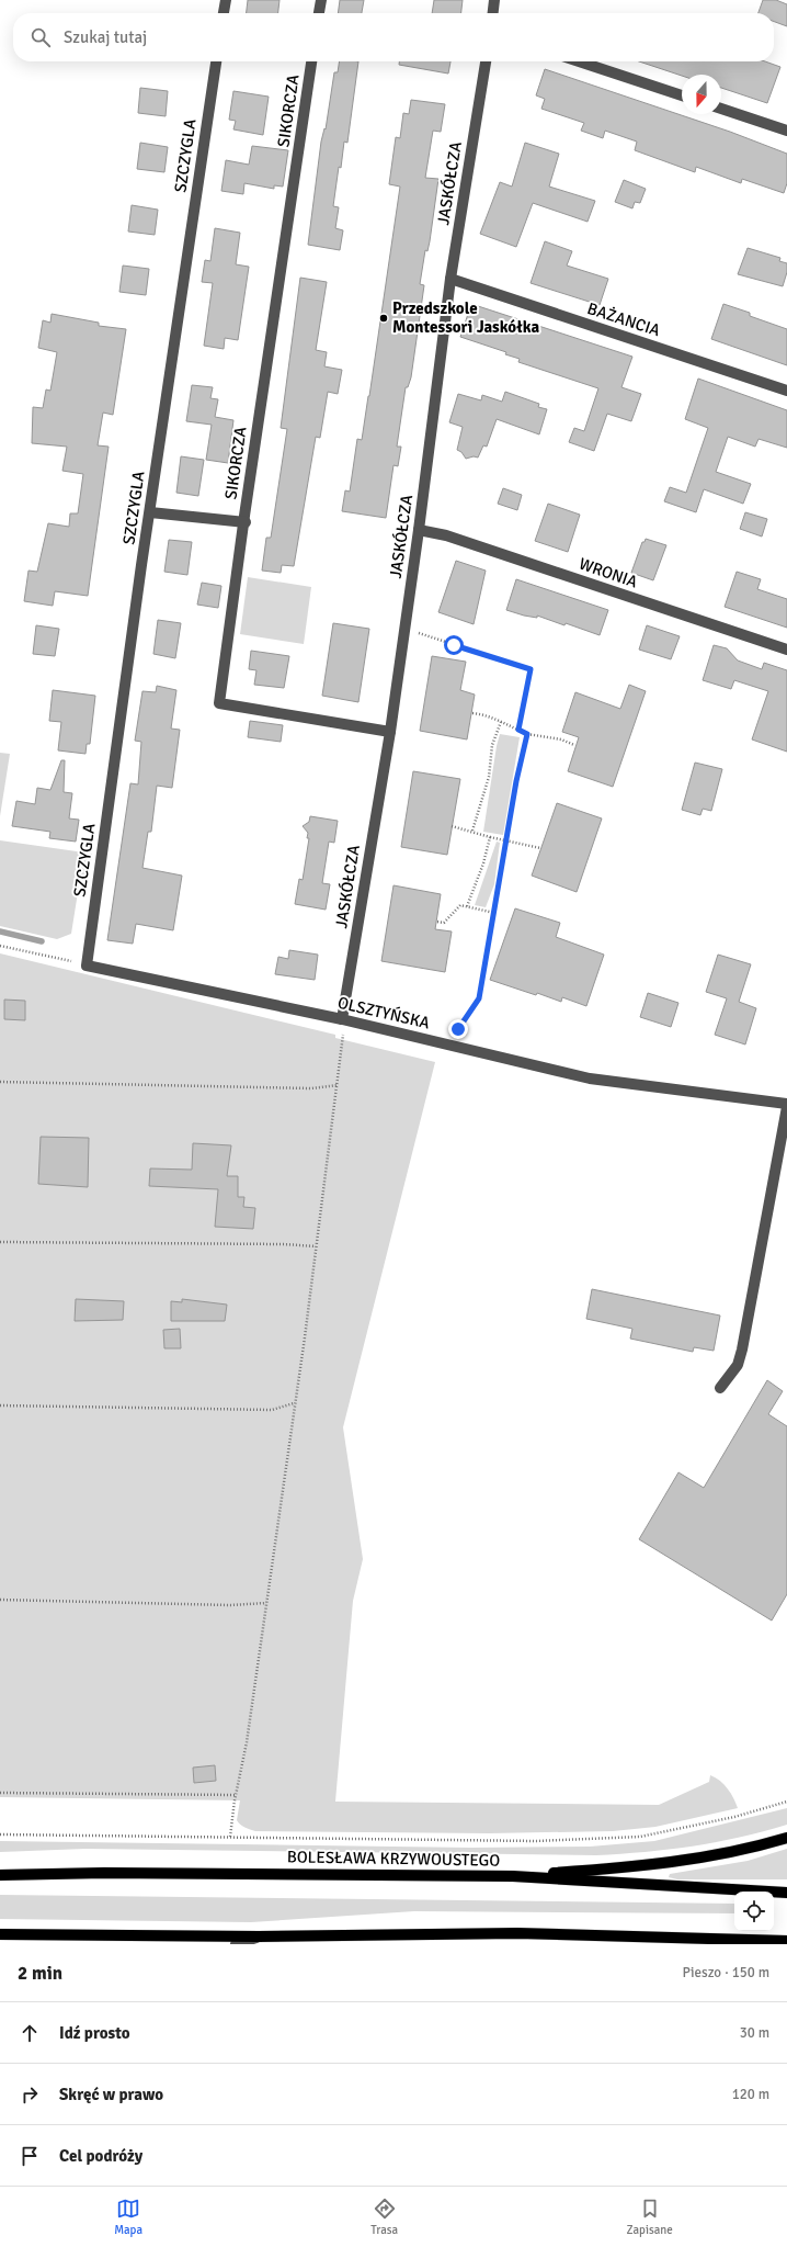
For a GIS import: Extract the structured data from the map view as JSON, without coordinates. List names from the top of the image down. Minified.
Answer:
{"streets":{"main road":["BOLESŁAWA KRZYWOUSTEGO"],"street":["SIKORCZA","SZCZYGLA","JASKÓŁCZA","BAŻANCIA","WRONIA","OLSZTYŃSKA"]},"crossings":[["SIKORCZA","JASKÓŁCZA"],["SZCZYGLA","OLSZTYŃSKA"],["JASKÓŁCZA","BAŻANCIA"],["JASKÓŁCZA","WRONIA"],["JASKÓŁCZA","OLSZTYŃSKA"]],"places":["Przedszkole Montessori Jaskółka"],"north":"bottom","page":{"search":"Szukaj tutaj","heading":["2 min","Pieszo · 150 m"],"list":[["Idź prosto","30 m"],["Skręć w prawo","120 m"],"Cel podróży"],"nav":["Mapa","Trasa","Zapisane"]}}
